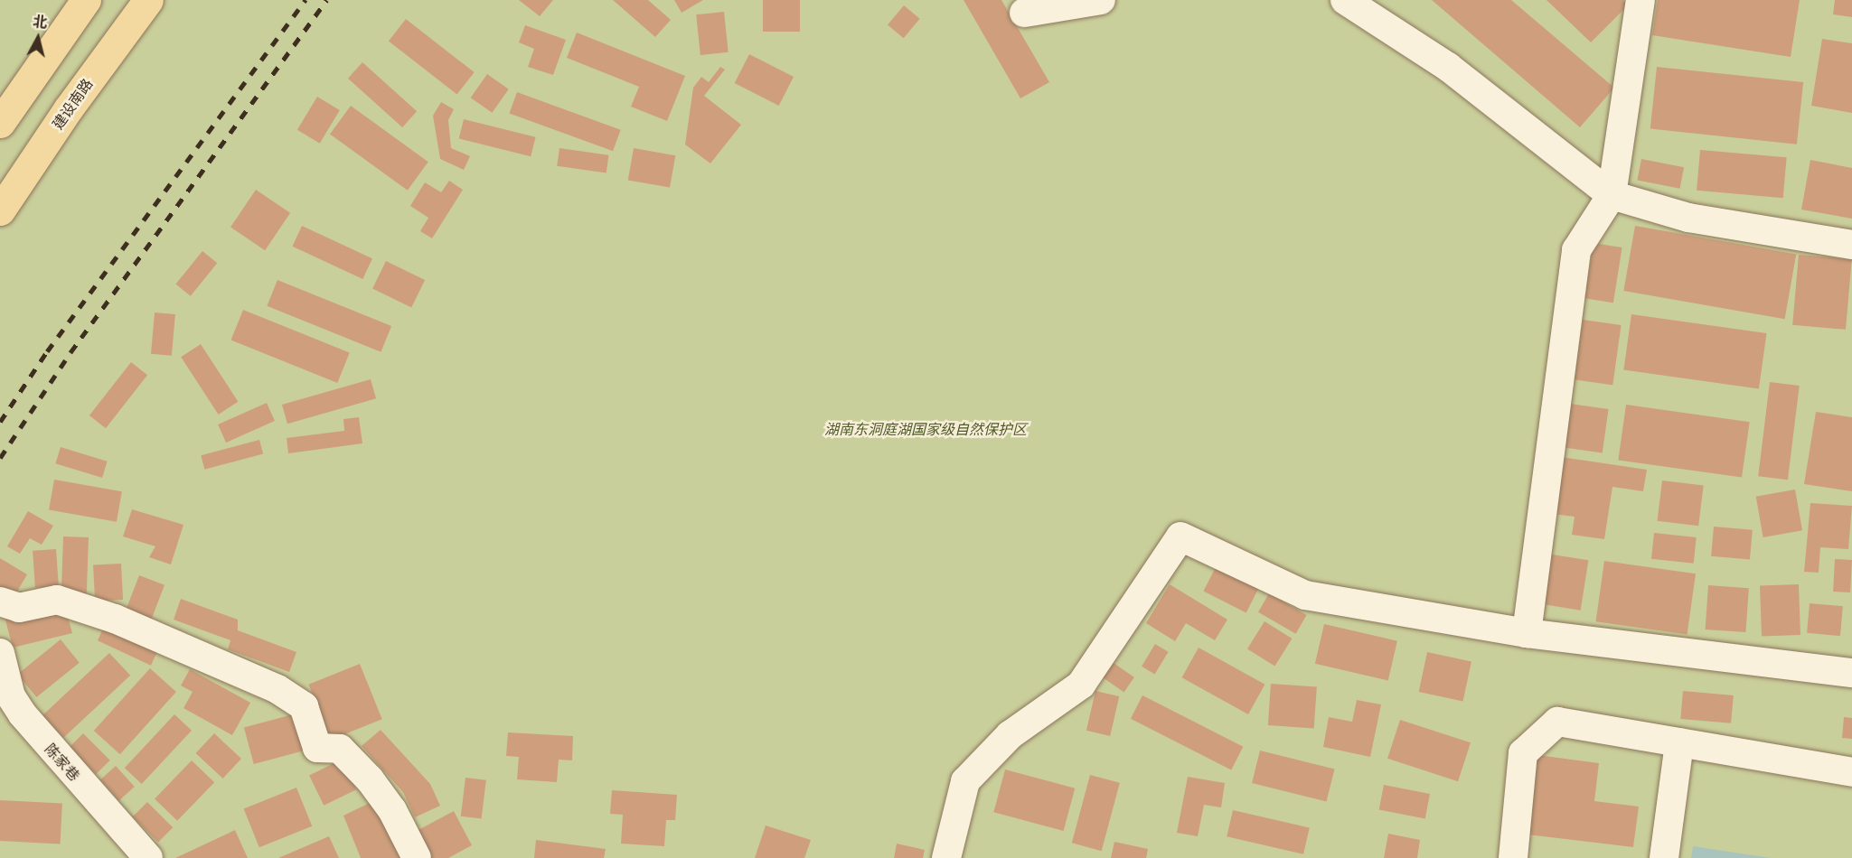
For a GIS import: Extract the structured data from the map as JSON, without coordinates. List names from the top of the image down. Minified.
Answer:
{"streets":{"main road":["建设南路"],"street":["陈家巷"]},"parks":["湖南东洞庭湖国家级自然保护区"],"north":"top"}
